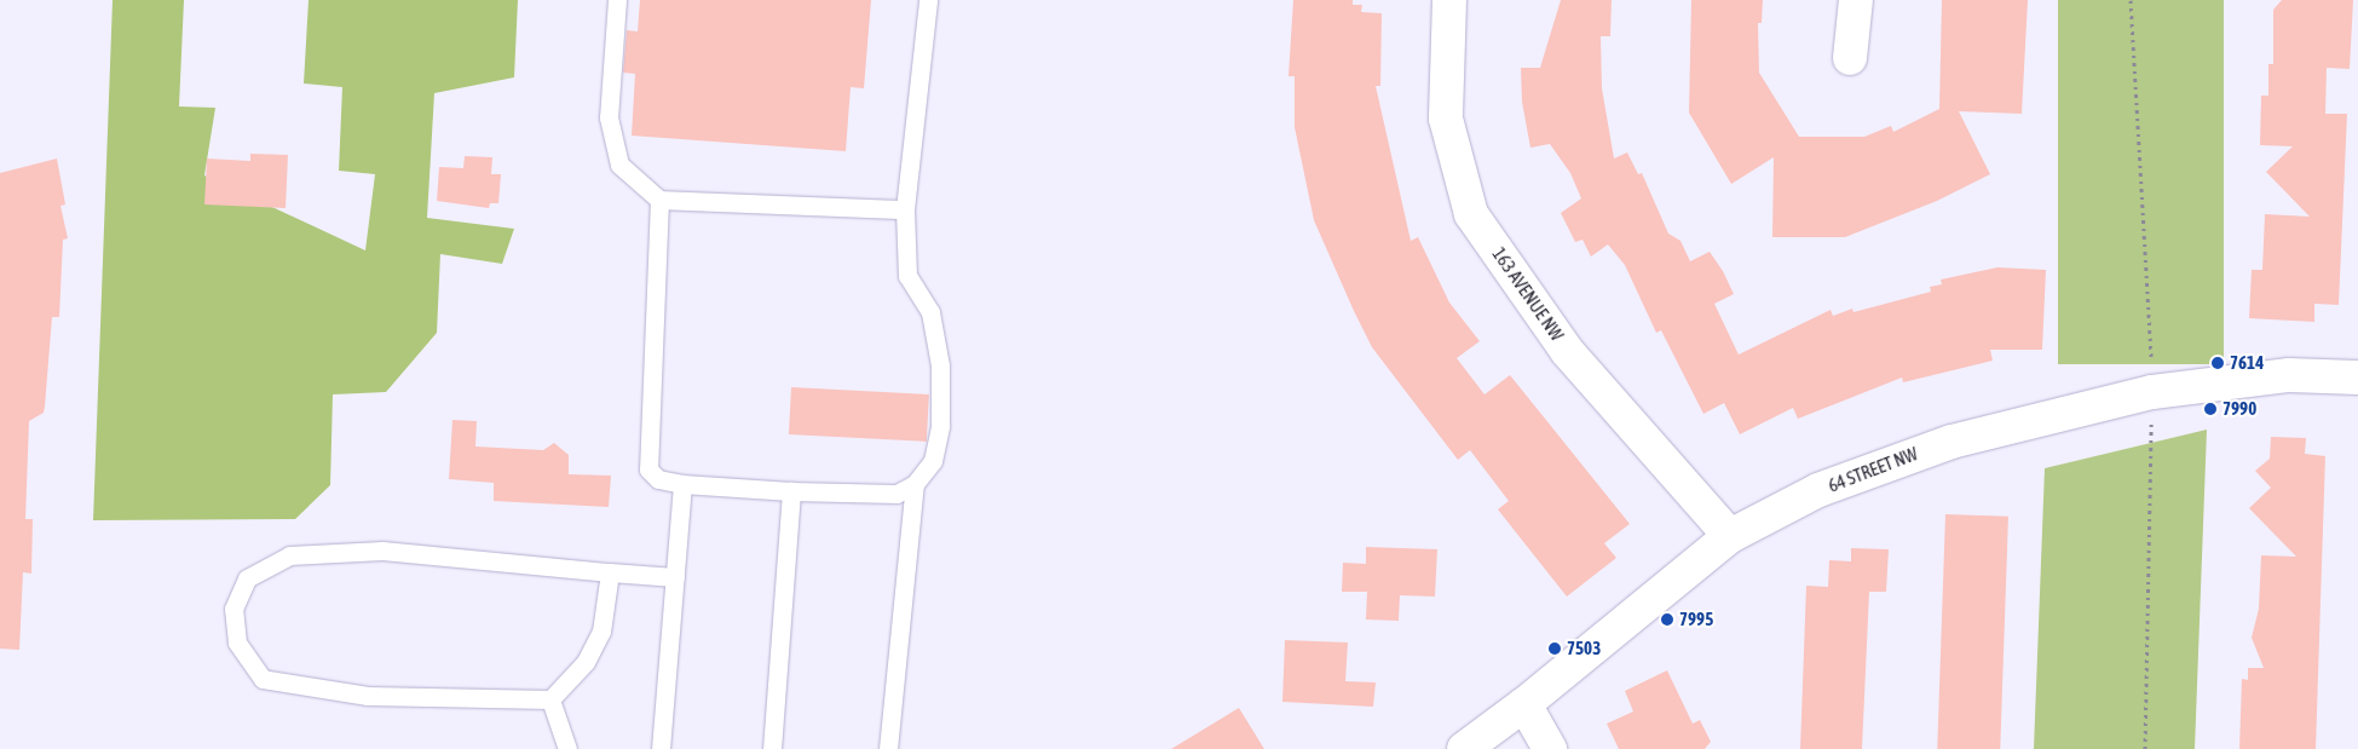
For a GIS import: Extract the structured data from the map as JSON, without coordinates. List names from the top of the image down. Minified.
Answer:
{"streets":{"street":["163 AVENUE NW","64 STREET NW"]},"crossings":[["163 AVENUE NW","64 STREET NW"]],"places":["7614","7990","7995","7503"]}
